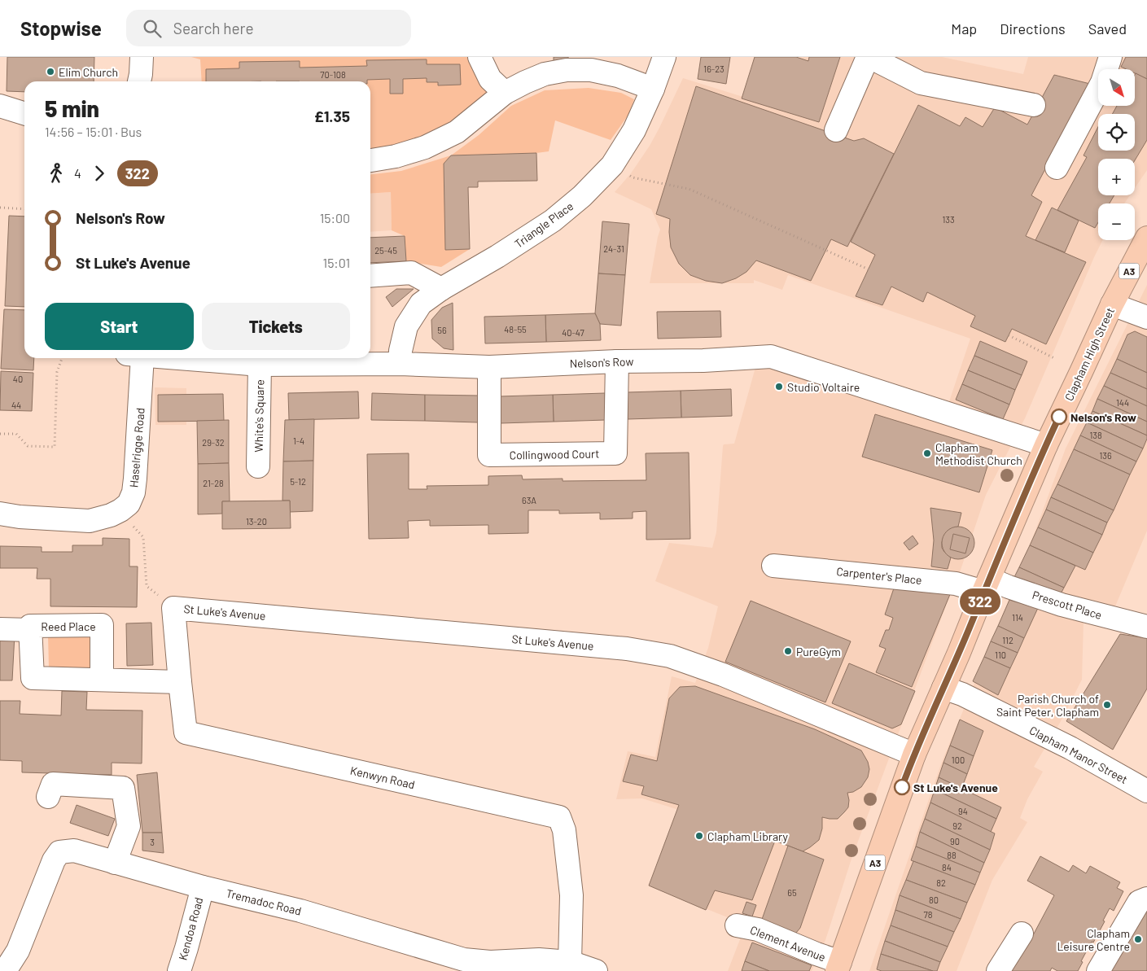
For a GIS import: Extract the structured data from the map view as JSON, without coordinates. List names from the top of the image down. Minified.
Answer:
{"streets":{"highway":["A3","Clapham High Street"],"street":["Triangle Place","Nelson's Row","White's Square","Haselrigge Road","Collingwood Court","Carpenter's Place","Prescott Place","St Luke's Avenue","Reed Place","Clapham Manor Street","Kenwyn Road","Tremadoc Road","Kendoa Road","Clement Avenue"]},"crossings":[["Triangle Place","Nelson's Row"],["Clapham High Street","Nelson's Row"],["Clapham High Street","Carpenter's Place"],["Clapham High Street","Prescott Place"],["Clapham High Street","St Luke's Avenue"],["Clapham High Street","Clapham Manor Street"],["Clapham High Street","Clement Avenue"],["Nelson's Row","White's Square"],["Nelson's Row","Collingwood Court"],["Carpenter's Place","Prescott Place"],["St Luke's Avenue","Kenwyn Road"],["Reed Place","Kenwyn Road"],["Kenwyn Road","Tremadoc Road"],["Tremadoc Road","Kendoa Road"]],"places":["Elim Church","Studio Voltaire","Nelson's Row","Clapham Methodist Church","PureGym","Parish Church of Saint Peter, Clapham","St Luke's Avenue","Clapham Library","Clapham Leisure Centre"],"lines":["bus line 322"],"house_numbers":["16-23","70-108","133","24-31","25-45","48-55","56","40-47","40","144","44","138","1-4","29-32","136","5-12","21-28","63A","13-20","114","112","110","100","94","92","90","3","88","84","82","65","80","78"],"north":"bottom right","page":{"header":"Stopwise","search":"Search here","nav":["Map","Directions","Saved"],"on_map":"322","map_buttons":["+","−"],"heading":["5 min","14:56 – 15:01 · Bus","£1.35"],"legs":["4","322"],"list":[{"name":"Nelson's Row","value":"15:00"},{"name":"St Luke's Avenue","value":"15:01"}],"buttons":["Start","Tickets"]}}
